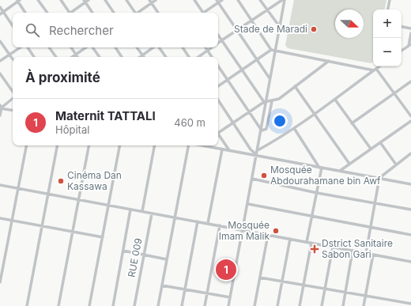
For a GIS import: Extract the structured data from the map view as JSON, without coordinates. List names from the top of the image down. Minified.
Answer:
{"streets":{"street":["RUE 009"]},"places":{"other":["Stade de Maradi","Mosquée Abdourahamane bin Awf","Cinéma Dan Kassawa","Mosquée Imam Malik"],"health":["Dstrict Sanitaire Sabon Gari"]},"north":"right","page":{"map_buttons":["+","−"],"search":"Rechercher","heading":"À proximité","list":[{"mark":"1","name":"Maternit TATTALI","note":"Hôpital","value":"460 m"}],"pins":"1"}}
